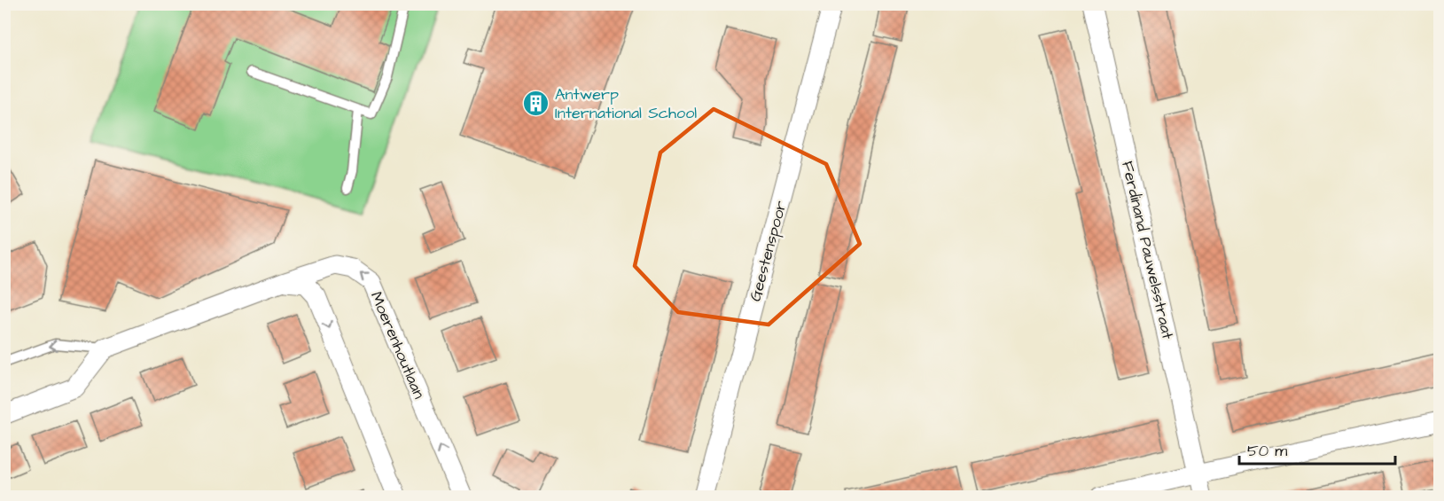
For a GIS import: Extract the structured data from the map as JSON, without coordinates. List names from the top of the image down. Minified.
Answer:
{"streets":{"street":["Ferdinand Pauwelsstraat","Geestenspoor","Moerenhoutlaan"]},"places":{"building":["Antwerp International School"]},"scale_bar":"50 m"}
